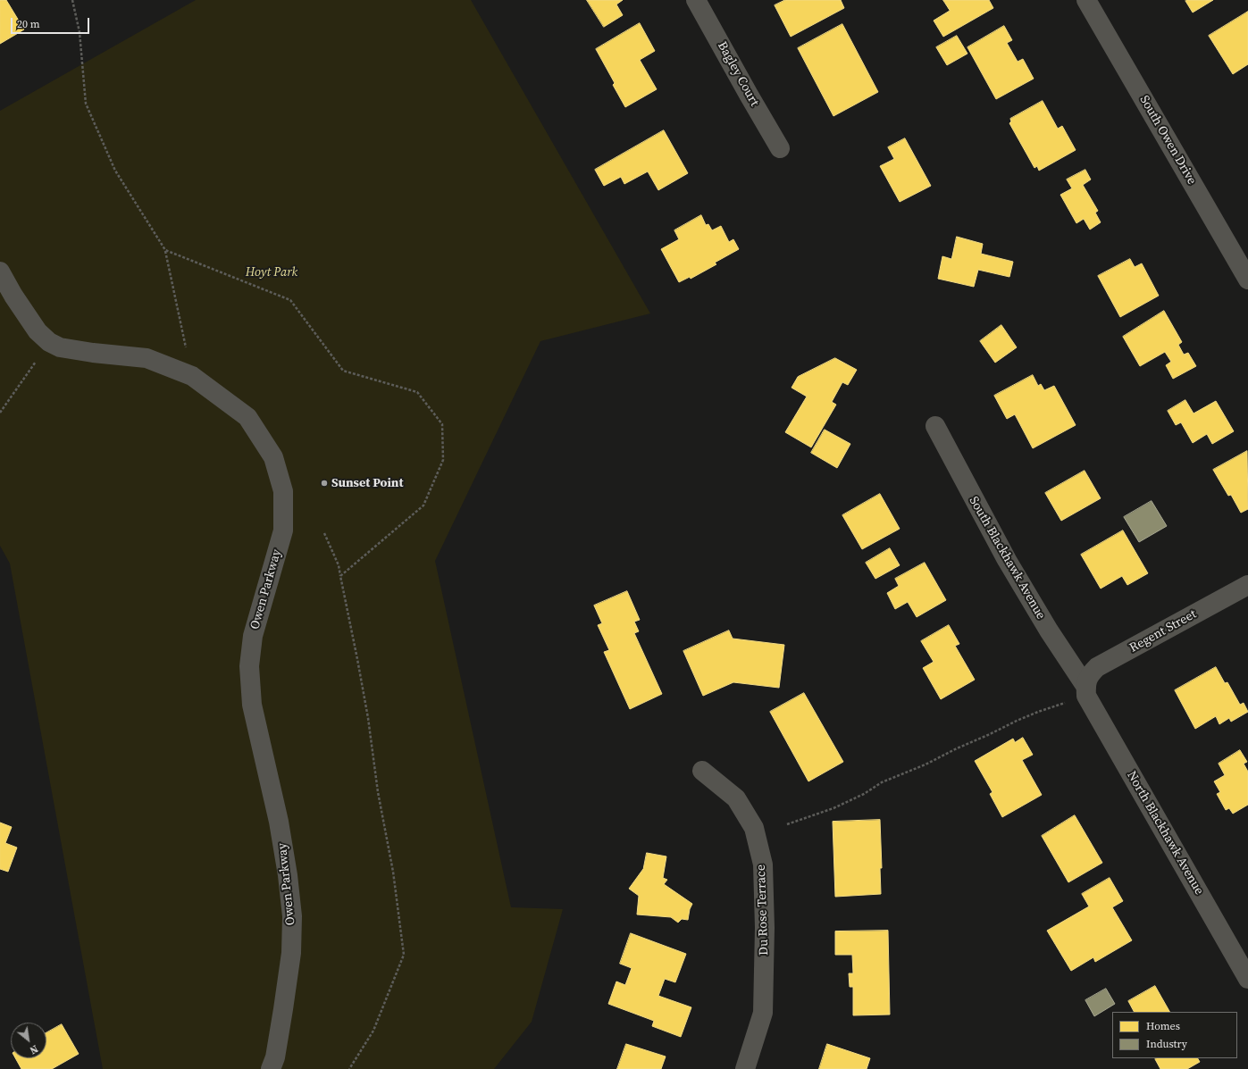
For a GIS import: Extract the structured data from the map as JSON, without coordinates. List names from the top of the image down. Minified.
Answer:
{"streets":{"street":["Bagley Court","South Owen Drive","South Blackhawk Avenue","Owen Parkway","Regent Street","North Blackhawk Avenue","Du Rose Terrace"]},"crossings":[["South Blackhawk Avenue","Regent Street"],["South Blackhawk Avenue","North Blackhawk Avenue"],["Regent Street","North Blackhawk Avenue"]],"parks":["Hoyt Park"],"places":["Sunset Point"],"legend":["Homes","Industry"],"scale_bar":"20 m","north":"bottom right"}
